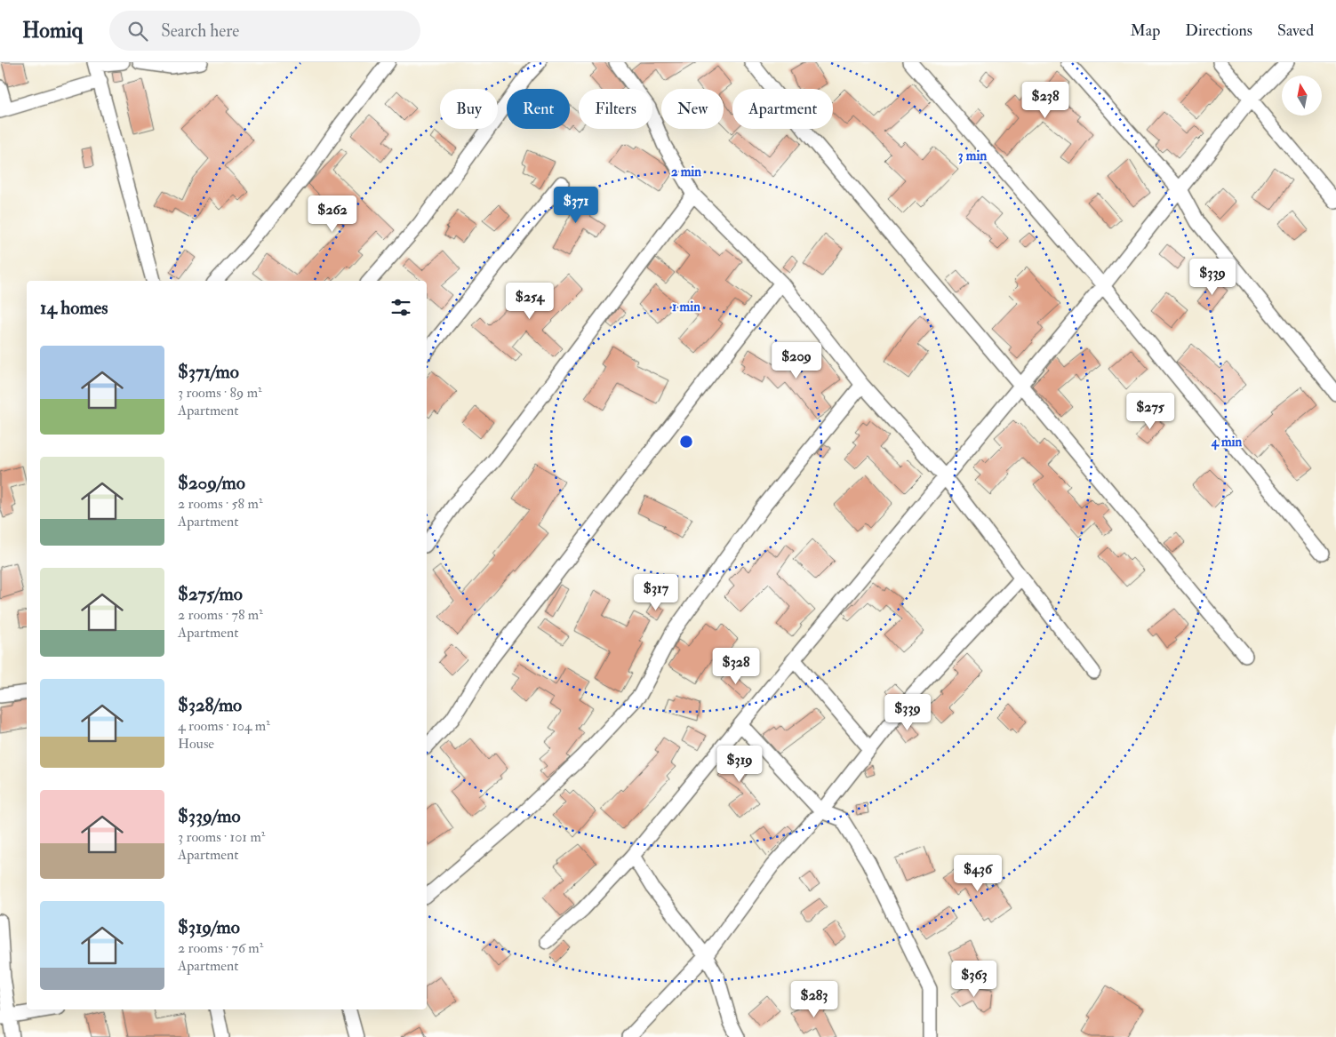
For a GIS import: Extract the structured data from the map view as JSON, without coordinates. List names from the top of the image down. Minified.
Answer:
{"north":"top","page":{"header":"Homiq","search":"Search here","nav":["Map","Directions","Saved"],"price":["$238","$371","$262","$339","$254","$209","$275","$317","$328","$339","$319","$436","$363","$283"],"chip":["Buy","Rent","Filters","New","Apartment"],"heading":"14 homes","list":[{"name":"$371/mo","note":"3 rooms · 89 m² · Apartment"},{"name":"$209/mo","note":"2 rooms · 58 m² · Apartment"},{"name":"$275/mo","note":"2 rooms · 78 m² · Apartment"},{"name":"$328/mo","note":"4 rooms · 104 m² · House"},{"name":"$339/mo","note":"3 rooms · 101 m² · Apartment"},{"name":"$319/mo","note":"2 rooms · 76 m² · Apartment"}]},"rings":["3 min","2 min","1 min","4 min"]}
